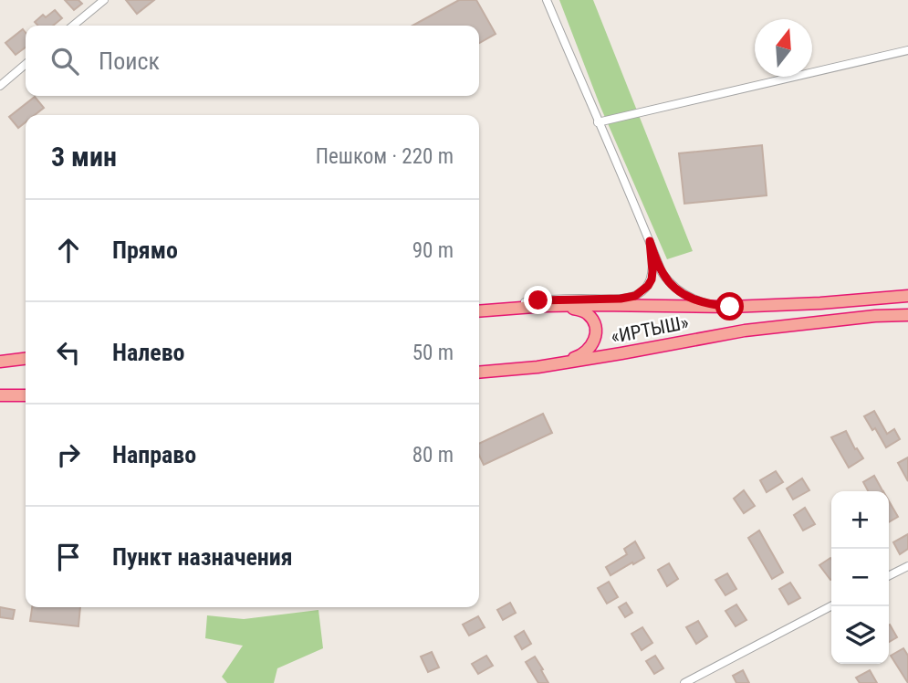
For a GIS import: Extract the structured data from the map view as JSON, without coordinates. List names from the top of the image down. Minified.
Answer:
{"streets":{"highway":["«ИРТЫШ»"]},"north":"top","page":{"search":"Поиск","heading":["3 мин","Пешком · 220 m"],"list":[["Прямо","90 m"],["Налево","50 m"],["Направо","80 m"],"Пункт назначения"],"map_buttons":["+","−"]}}
